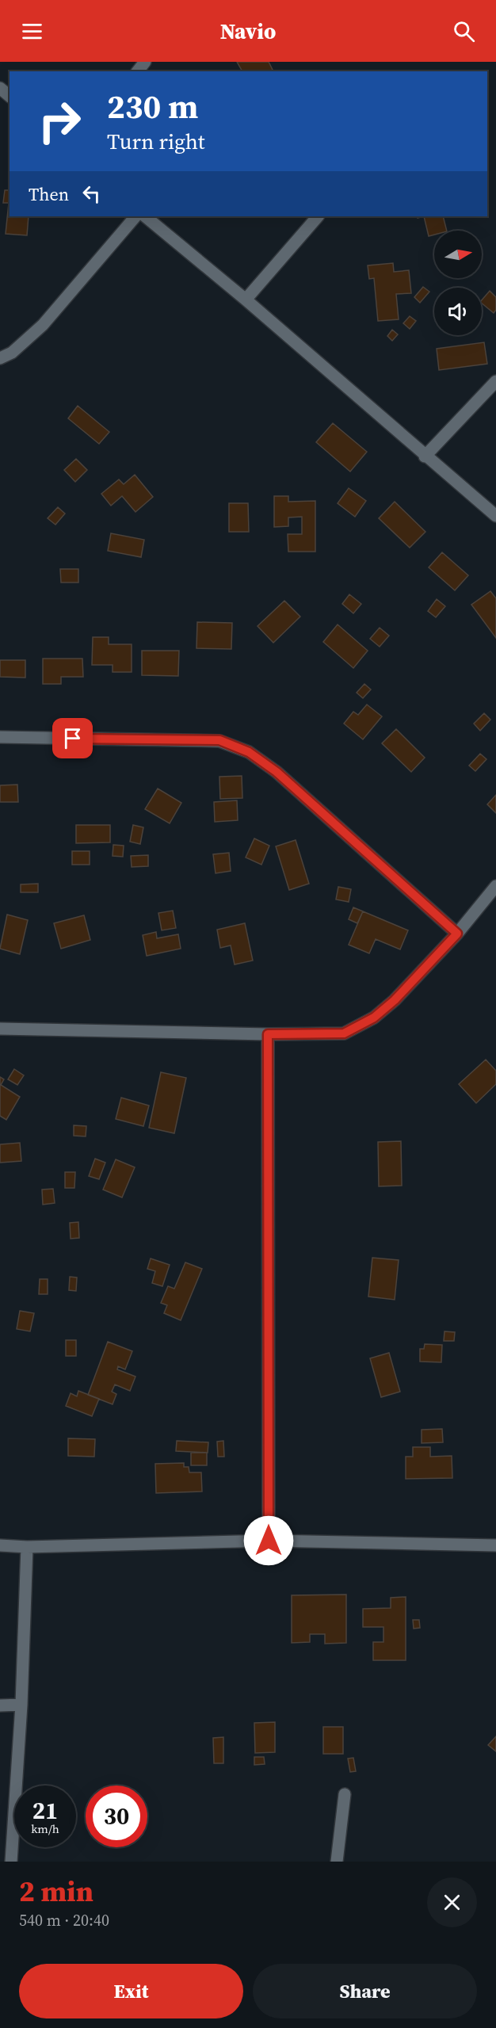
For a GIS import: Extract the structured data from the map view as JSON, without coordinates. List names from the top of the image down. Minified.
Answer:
{"north":"right","page":{"header":"Navio","turn":["230 m","Turn right"],"then":"Then","speed":"21 km/h","limit":"30","heading":["2 min","540 m · 20:40"],"buttons":["Exit","Share"]}}
